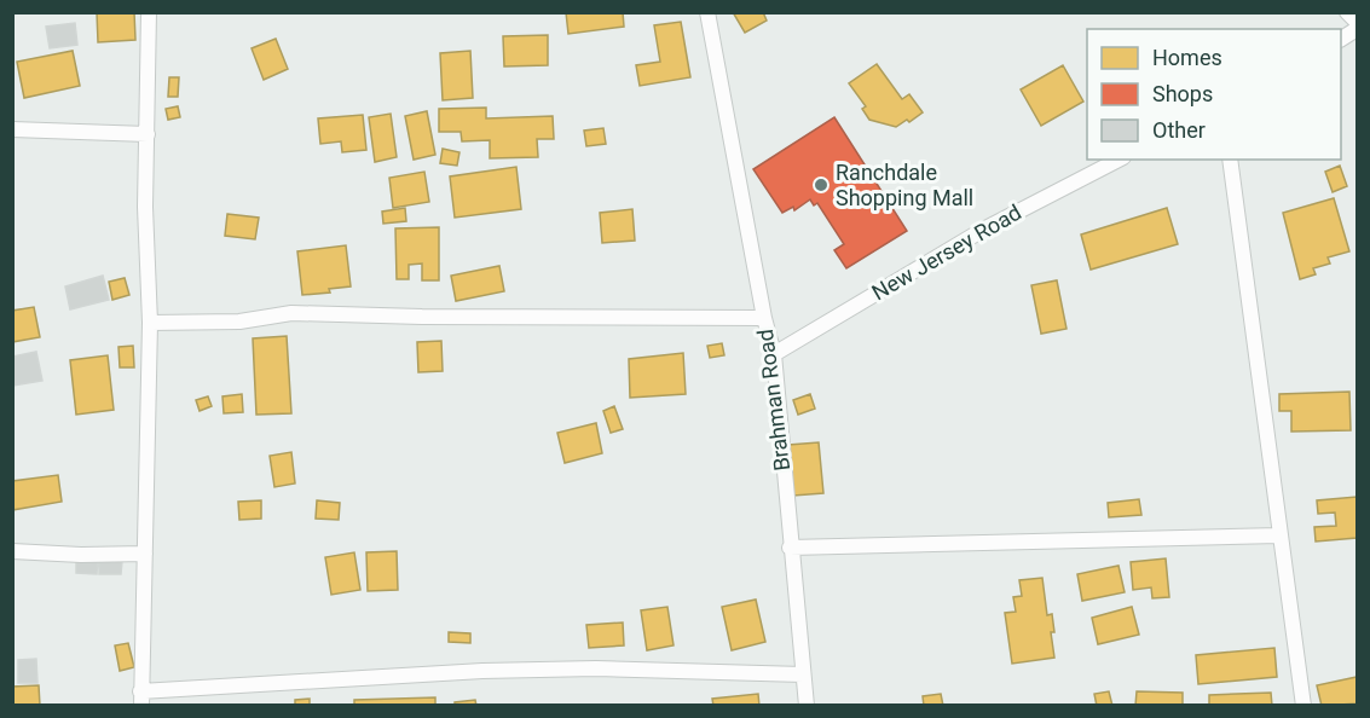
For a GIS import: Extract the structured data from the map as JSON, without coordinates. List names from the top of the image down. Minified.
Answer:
{"streets":{"street":["New Jersey Road","Brahman Road"]},"crossings":[["New Jersey Road","Brahman Road"]],"places":["Ranchdale Shopping Mall"],"legend":["Homes","Shops","Other"]}
